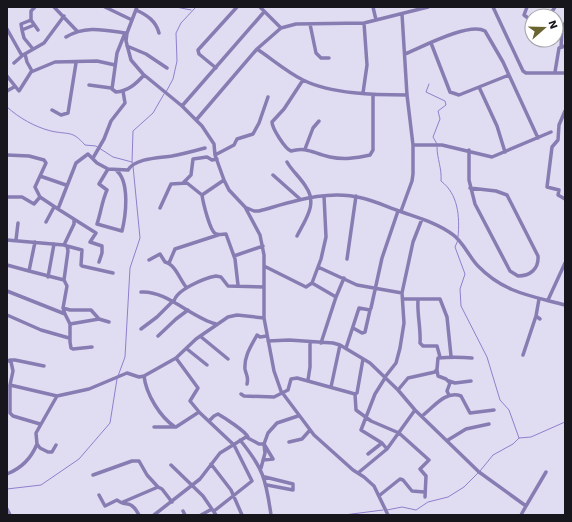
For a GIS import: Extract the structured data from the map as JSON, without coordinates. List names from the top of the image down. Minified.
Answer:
{"north":"right"}
